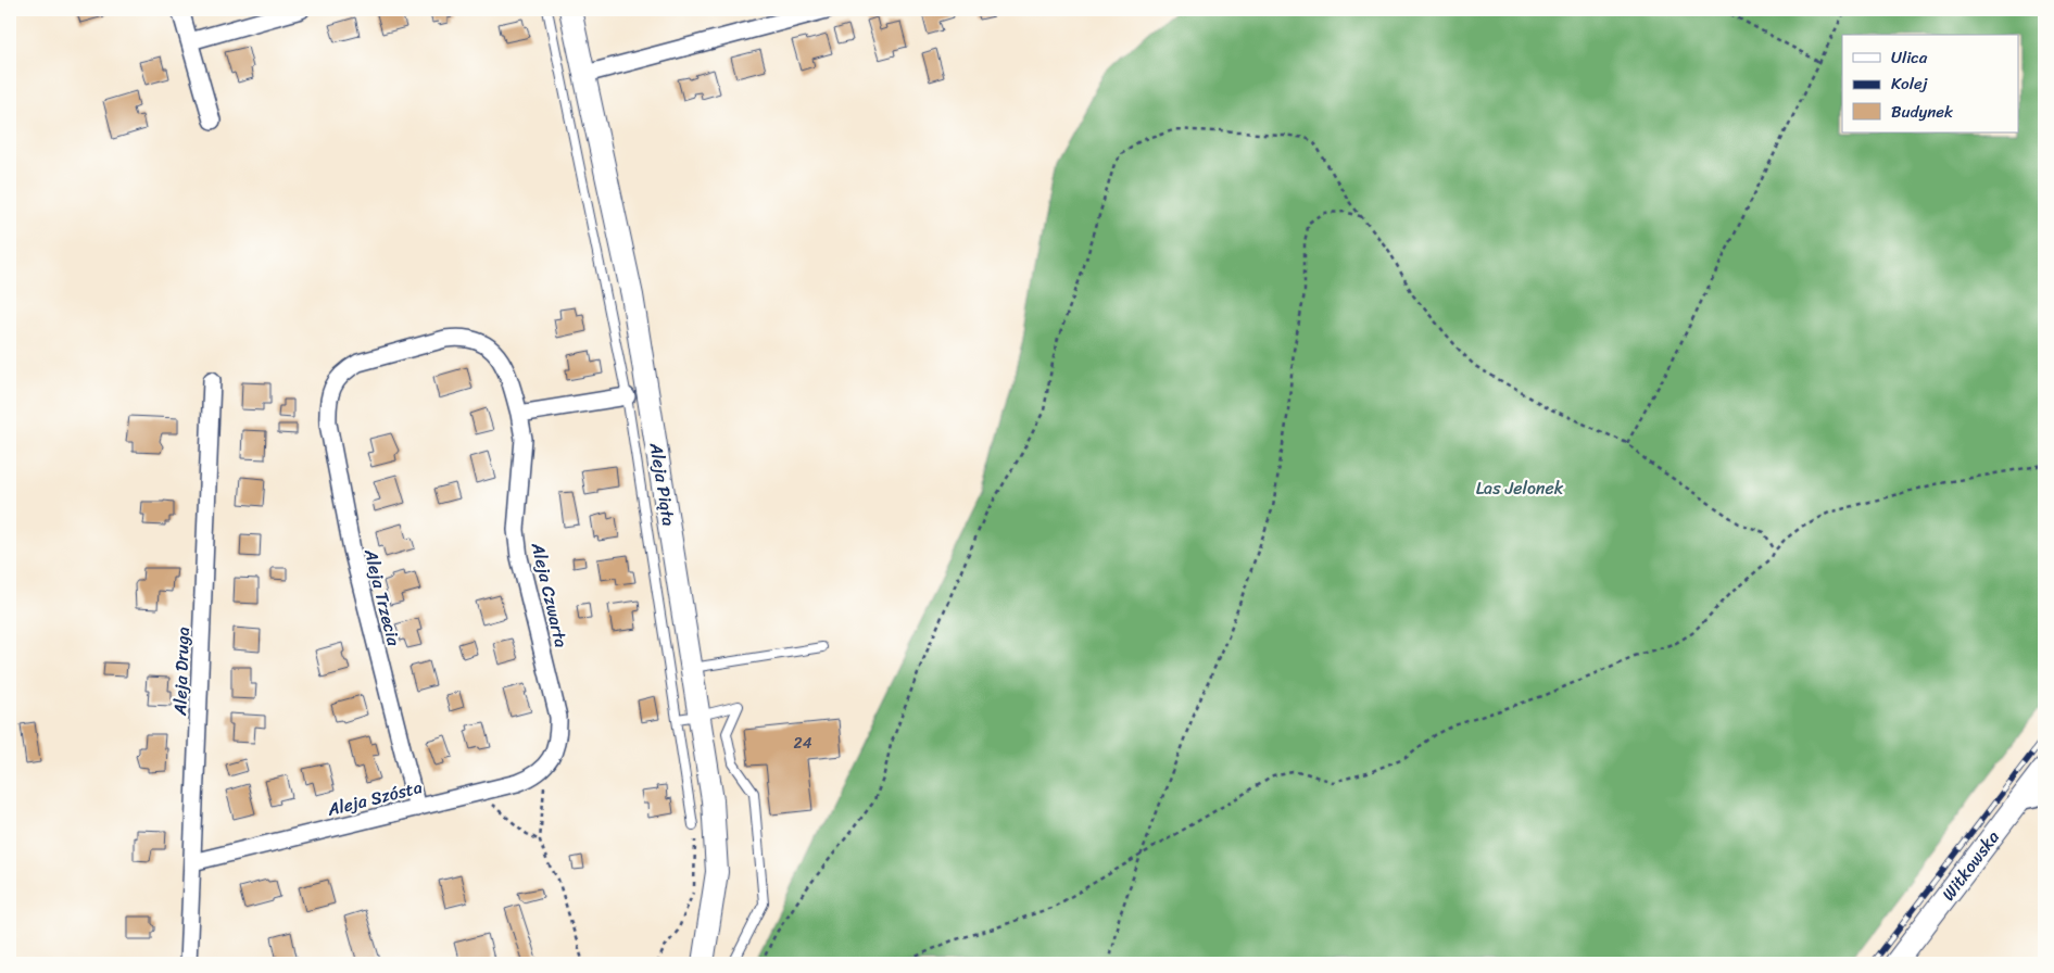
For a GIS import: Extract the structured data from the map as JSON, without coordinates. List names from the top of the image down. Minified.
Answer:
{"streets":{"street":["Aleja Piąta","Aleja Czwarta","Aleja Trzecia","Aleja Druga","Aleja Szósta","Witkowska"]},"crossings":[["Aleja Czwarta","Aleja Trzecia"],["Aleja Czwarta","Aleja Szósta"],["Aleja Trzecia","Aleja Szósta"],["Aleja Druga","Aleja Szósta"]],"parks":["Las Jelonek"],"house_numbers":["24"],"legend":["Ulica","Kolej","Budynek"]}
